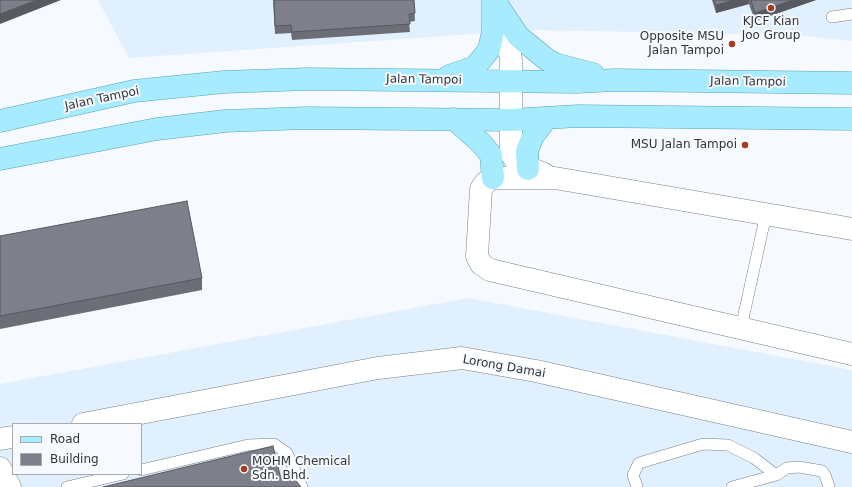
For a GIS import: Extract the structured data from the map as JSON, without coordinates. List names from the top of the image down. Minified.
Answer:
{"streets":{"main road":["Jalan Tampoi"],"street":["Lorong Damai"]},"places":["KJCF Kian Joo Group","Opposite MSU Jalan Tampoi","MSU Jalan Tampoi","MOHM Chemical Sdn. Bhd."],"legend":["Road","Building"]}
